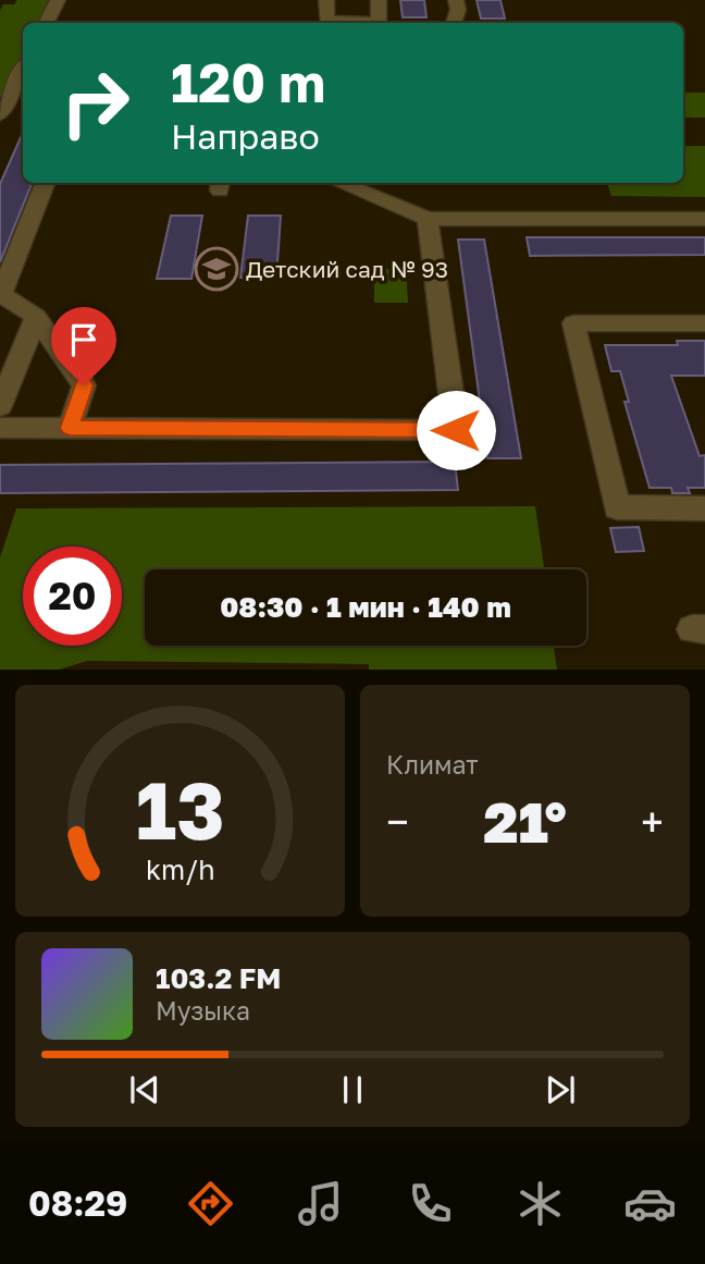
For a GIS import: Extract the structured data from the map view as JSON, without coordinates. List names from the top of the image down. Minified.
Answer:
{"places":{"school or university":["Детский сад № 93"]},"page":{"turn":["120 m","Направо"],"limit":"20","trip":"08:30 · 1 мин · 140 m","tile":"Климат","heat":["−","21°","+"],"song":["103.2 FM","Музыка"],"tabs":"08:29","gauge":["13","km/h"]}}
